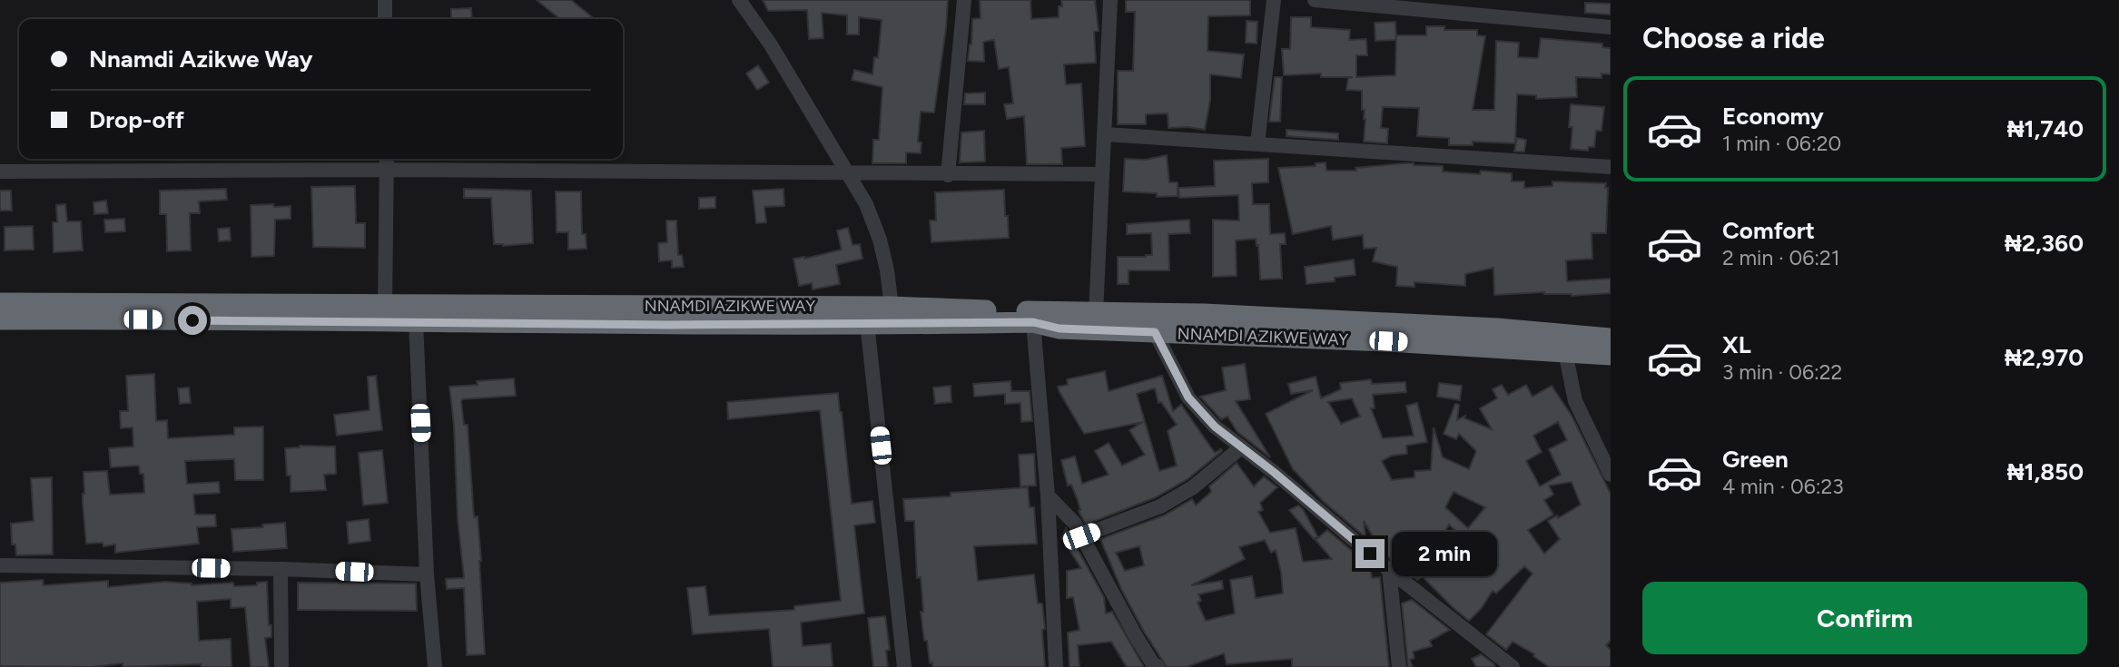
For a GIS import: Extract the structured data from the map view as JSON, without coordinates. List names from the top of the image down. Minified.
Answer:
{"streets":{"highway":["NNAMDI AZIKWE WAY"]},"page":{"heading":"Choose a ride","banner":["Nnamdi Azikwe Way","Drop-off"],"list":[{"name":"Economy","note":"1 min · 06:20","value":"₦1,740"},{"name":"Comfort","note":"2 min · 06:21","value":"₦2,360"},{"name":"XL","note":"3 min · 06:22","value":"₦2,970"},{"name":"Green","note":"4 min · 06:23","value":"₦1,850"}],"bubble":"2 min","buttons":"Confirm"}}
